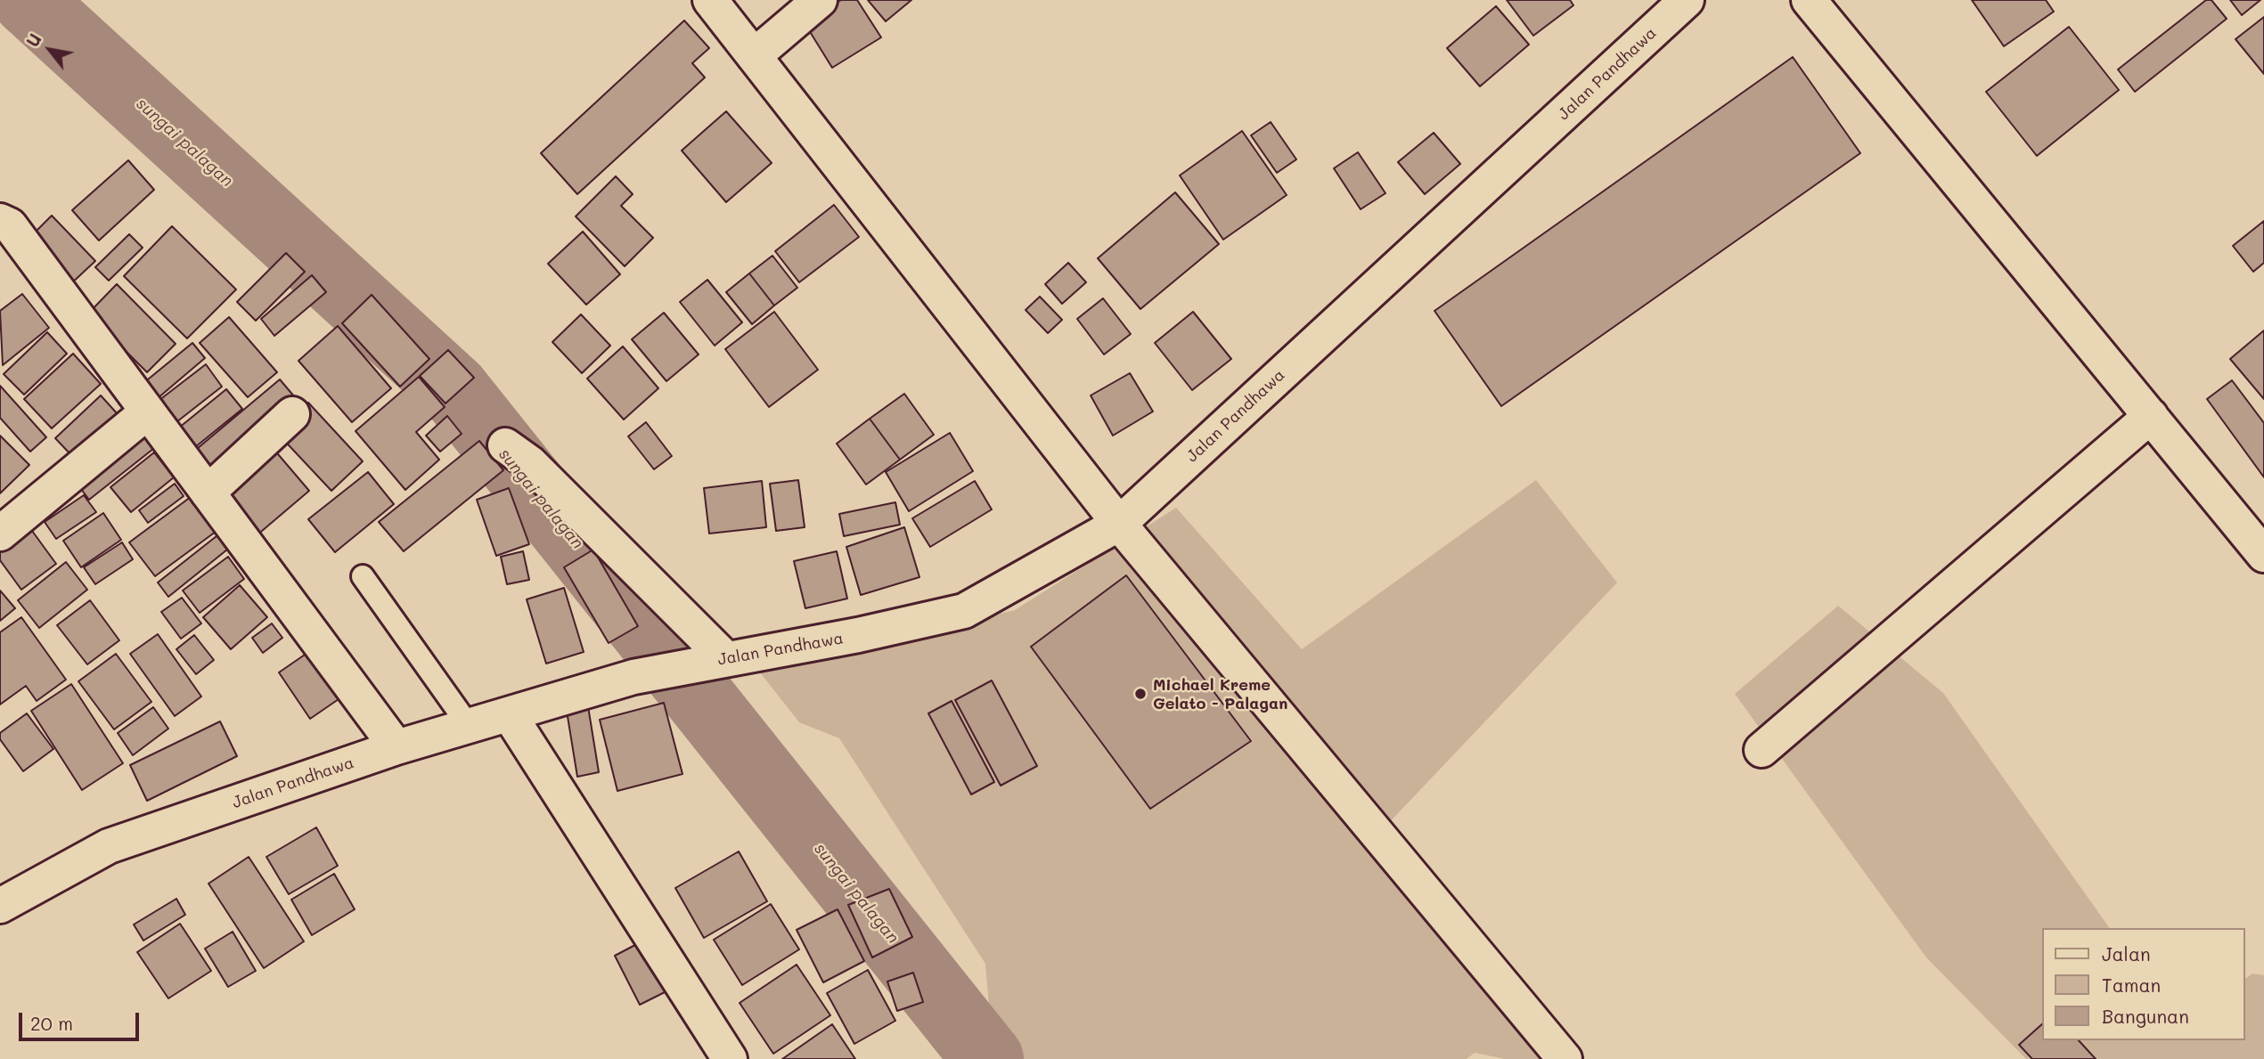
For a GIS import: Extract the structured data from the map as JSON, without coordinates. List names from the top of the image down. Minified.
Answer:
{"streets":{"street":["Jalan Pandhawa"]},"water":["sungai palagan"],"places":["Michael Kreme Gelato - Palagan"],"legend":["Jalan","Taman","Bangunan"],"scale_bar":"20 m","north":"top left"}
